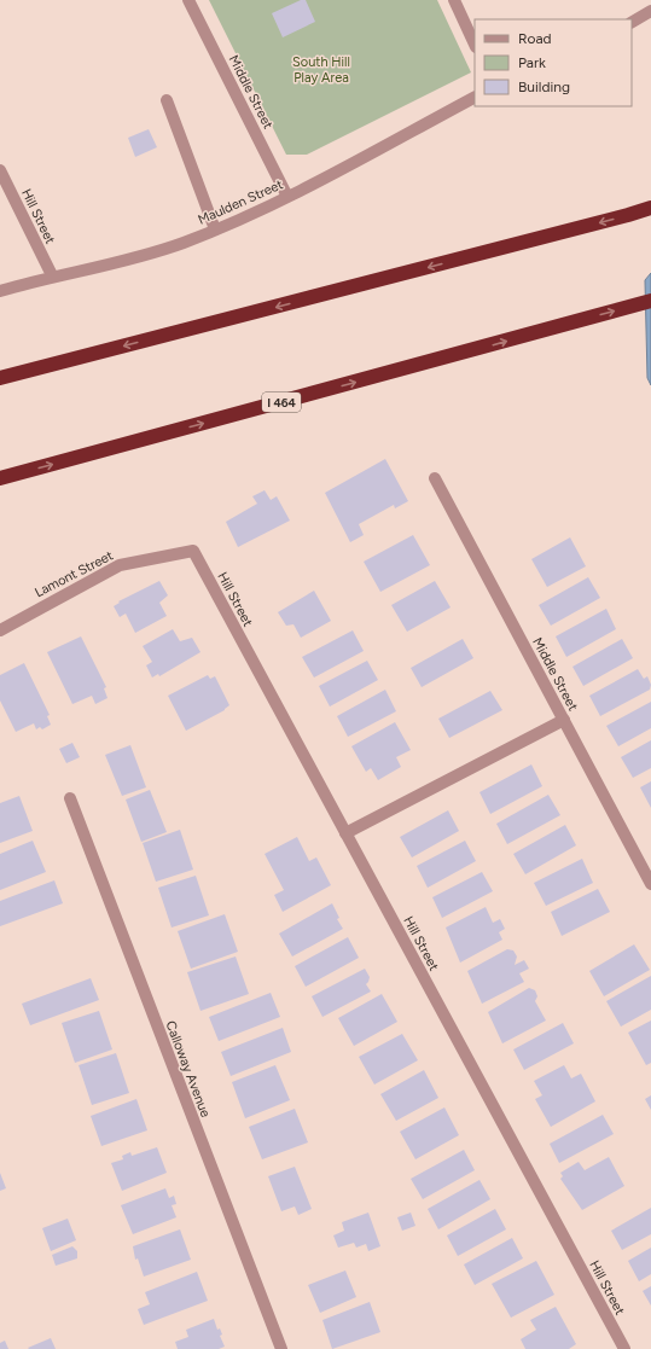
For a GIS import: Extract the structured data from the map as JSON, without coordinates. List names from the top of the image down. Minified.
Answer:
{"streets":{"highway":["I 464"],"street":["Middle Street","Maulden Street","Hill Street","Lamont Street","Calloway Avenue"]},"crossings":[["Middle Street","Maulden Street"],["Maulden Street","Hill Street"],["Hill Street","Lamont Street"]],"parks":["South Hill Play Area"],"legend":["Road","Park","Building"]}
